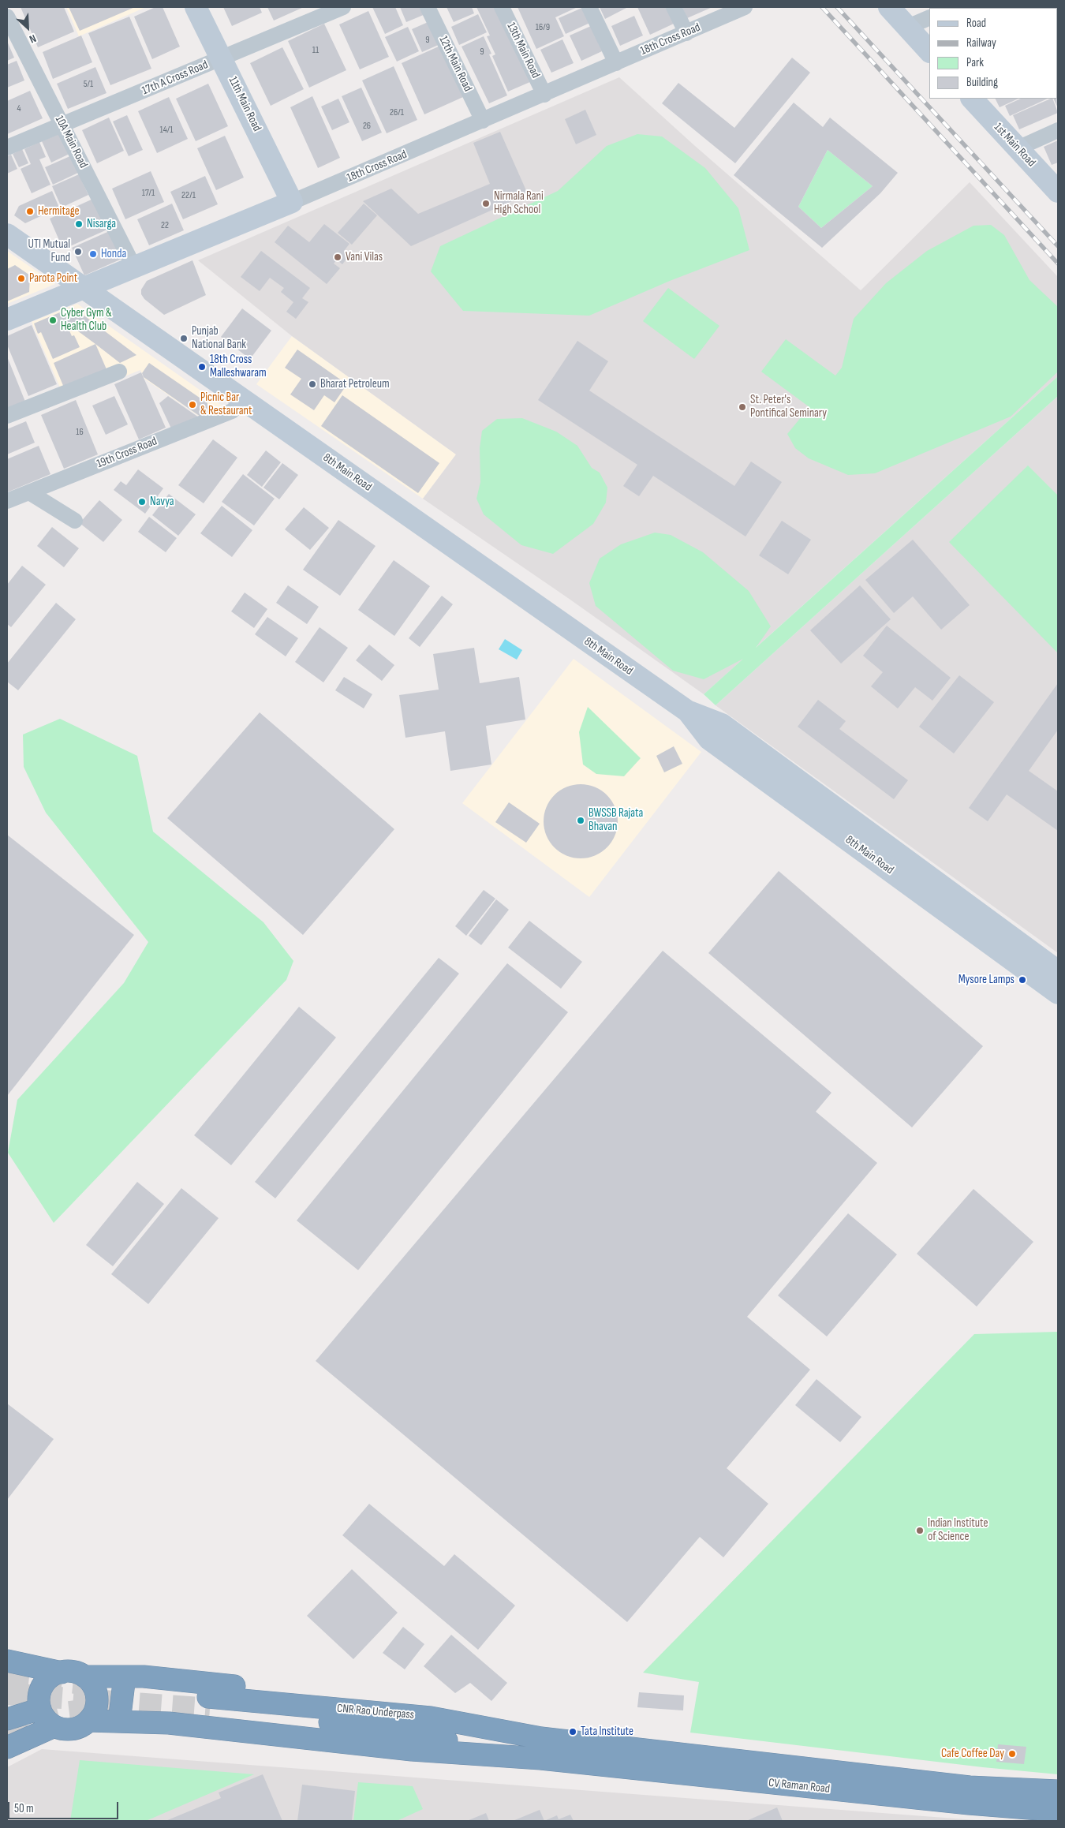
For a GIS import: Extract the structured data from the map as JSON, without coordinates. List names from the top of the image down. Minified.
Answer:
{"streets":{"highway":["CNR Rao Underpass","CV Raman Road"],"main road":["18th Cross Road","11th Main Road","1st Main Road","8th Main Road"],"street":["13th Main Road","12th Main Road","17th A Cross Road","10A Main Road","19th Cross Road"]},"crossings":[["18th Cross Road","13th Main Road"],["18th Cross Road","12th Main Road"],["18th Cross Road","11th Main Road"],["18th Cross Road","10A Main Road"],["18th Cross Road","8th Main Road"],["17th A Cross Road","11th Main Road"],["17th A Cross Road","10A Main Road"],["19th Cross Road","8th Main Road"],["CNR Rao Underpass","CV Raman Road"]],"places":["Nirmala Rani High School","Hermitage","Nisarga","UTI Mutual Fund","Honda","Vani Vilas","Parota Point","Cyber Gym & Health Club","Punjab National Bank","18th Cross Malleshwaram","Bharat Petroleum","Picnic Bar & Restaurant","St. Peter's Pontifical Seminary","Navya","BWSSB Rajata Bhavan","Mysore Lamps","Indian Institute of Science","Tata Institute","Cafe Coffee Day"],"house_numbers":["16/9","9","11","9","5/1","4","26/1","26","14/1","17/1","22/1","22","16"],"legend":["Road","Railway","Park","Building"],"scale_bar":"50 m","north":"bottom right"}
